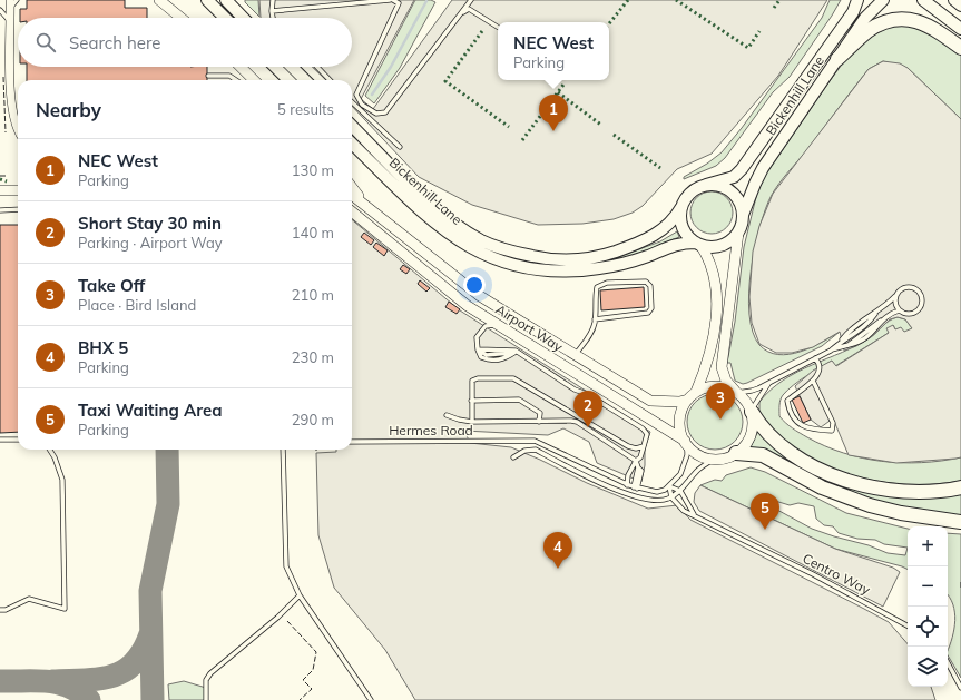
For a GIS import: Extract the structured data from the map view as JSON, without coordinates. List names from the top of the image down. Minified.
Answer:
{"streets":{"main road":["Bickenhill Lane"],"street":["Airport Way"],"lane":["Hermes Road","Centro Way"]},"page":{"search":"Search here","popup":["NEC West","Parking"],"heading":["Nearby","5 results"],"pins":["1","3","2","5","4"],"list":[{"mark":"1","name":"NEC West","note":"Parking","value":"130 m"},{"mark":"2","name":"Short Stay 30 min","note":"Parking · Airport Way","value":"140 m"},{"mark":"3","name":"Take Off","note":"Place · Bird Island","value":"210 m"},{"mark":"4","name":"BHX 5","note":"Parking","value":"230 m"},{"mark":"5","name":"Taxi Waiting Area","note":"Parking","value":"290 m"}],"map_buttons":["+","−"]}}
